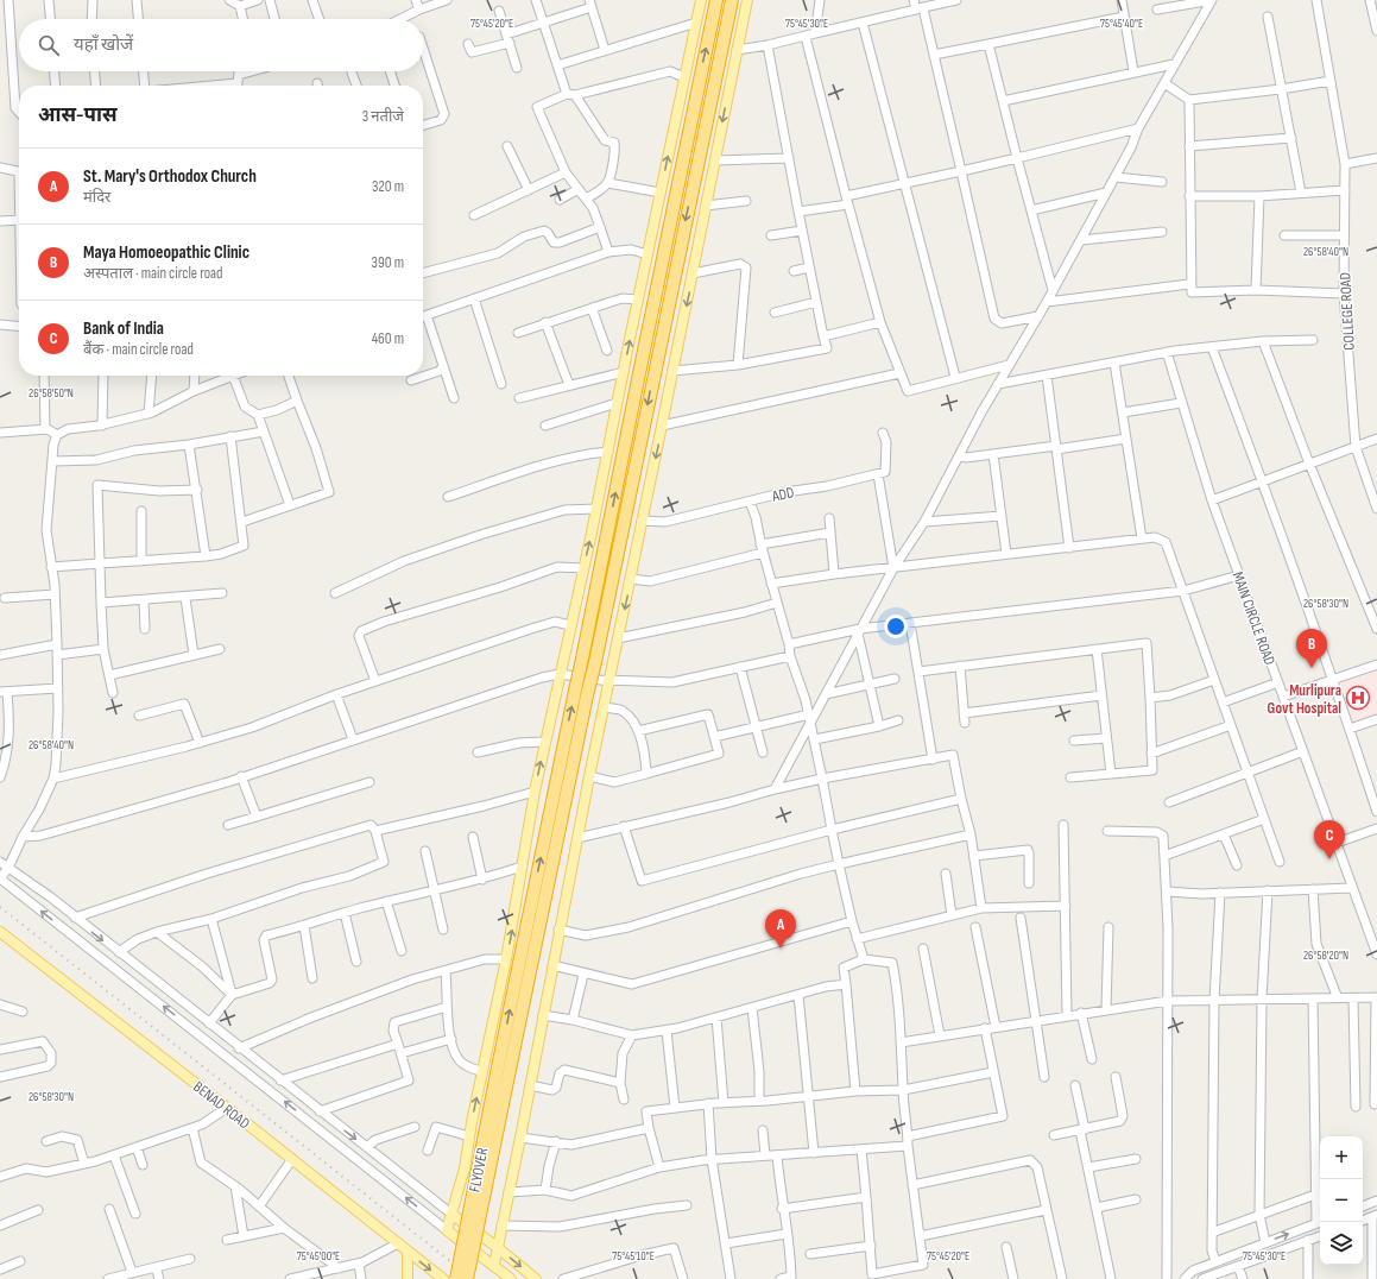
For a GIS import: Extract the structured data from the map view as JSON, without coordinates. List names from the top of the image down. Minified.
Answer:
{"streets":{"highway":["FLYOVER"],"main road":["BENAD ROAD"],"street":["COLLEGE ROAD","ADD","MAIN CIRCLE ROAD"]},"places":{"hospital":["Murlipura Govt Hospital"]},"page":{"search":"यहाँ खोजें","heading":["आस-पास","3 नतीजे"],"list":[{"mark":"A","name":"St. Mary's Orthodox Church","note":"मंदिर","value":"320 m"},{"mark":"B","name":"Maya Homoeopathic Clinic","note":"अस्पताल · main circle road","value":"390 m"},{"mark":"C","name":"Bank of India","note":"बैंक · main circle road","value":"460 m"}],"pins":["B","C","A"],"map_buttons":["+","−"]},"coordinates":["75°45'20\"E","75°45'30\"E","75°45'40\"E","26°58'40\"N","26°58'50\"N","26°58'30\"N","26°58'20\"N","75°45'00\"E","75°45'10\"E"]}
